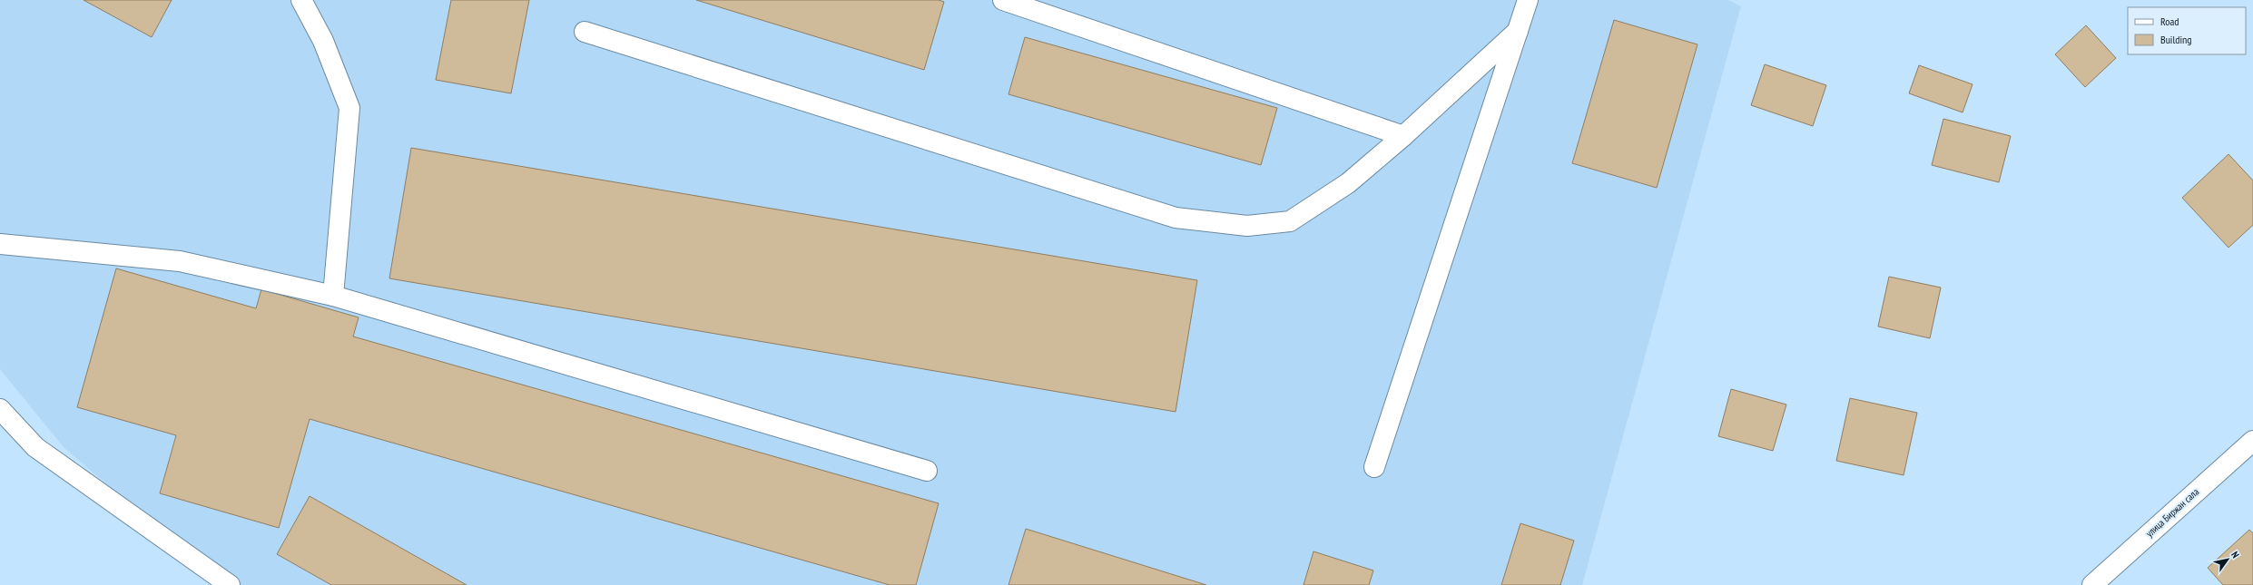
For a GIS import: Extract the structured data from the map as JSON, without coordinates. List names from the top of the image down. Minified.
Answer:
{"streets":{"street":["улица Биржан сала"]},"legend":["Road","Building"],"north":"top right"}
